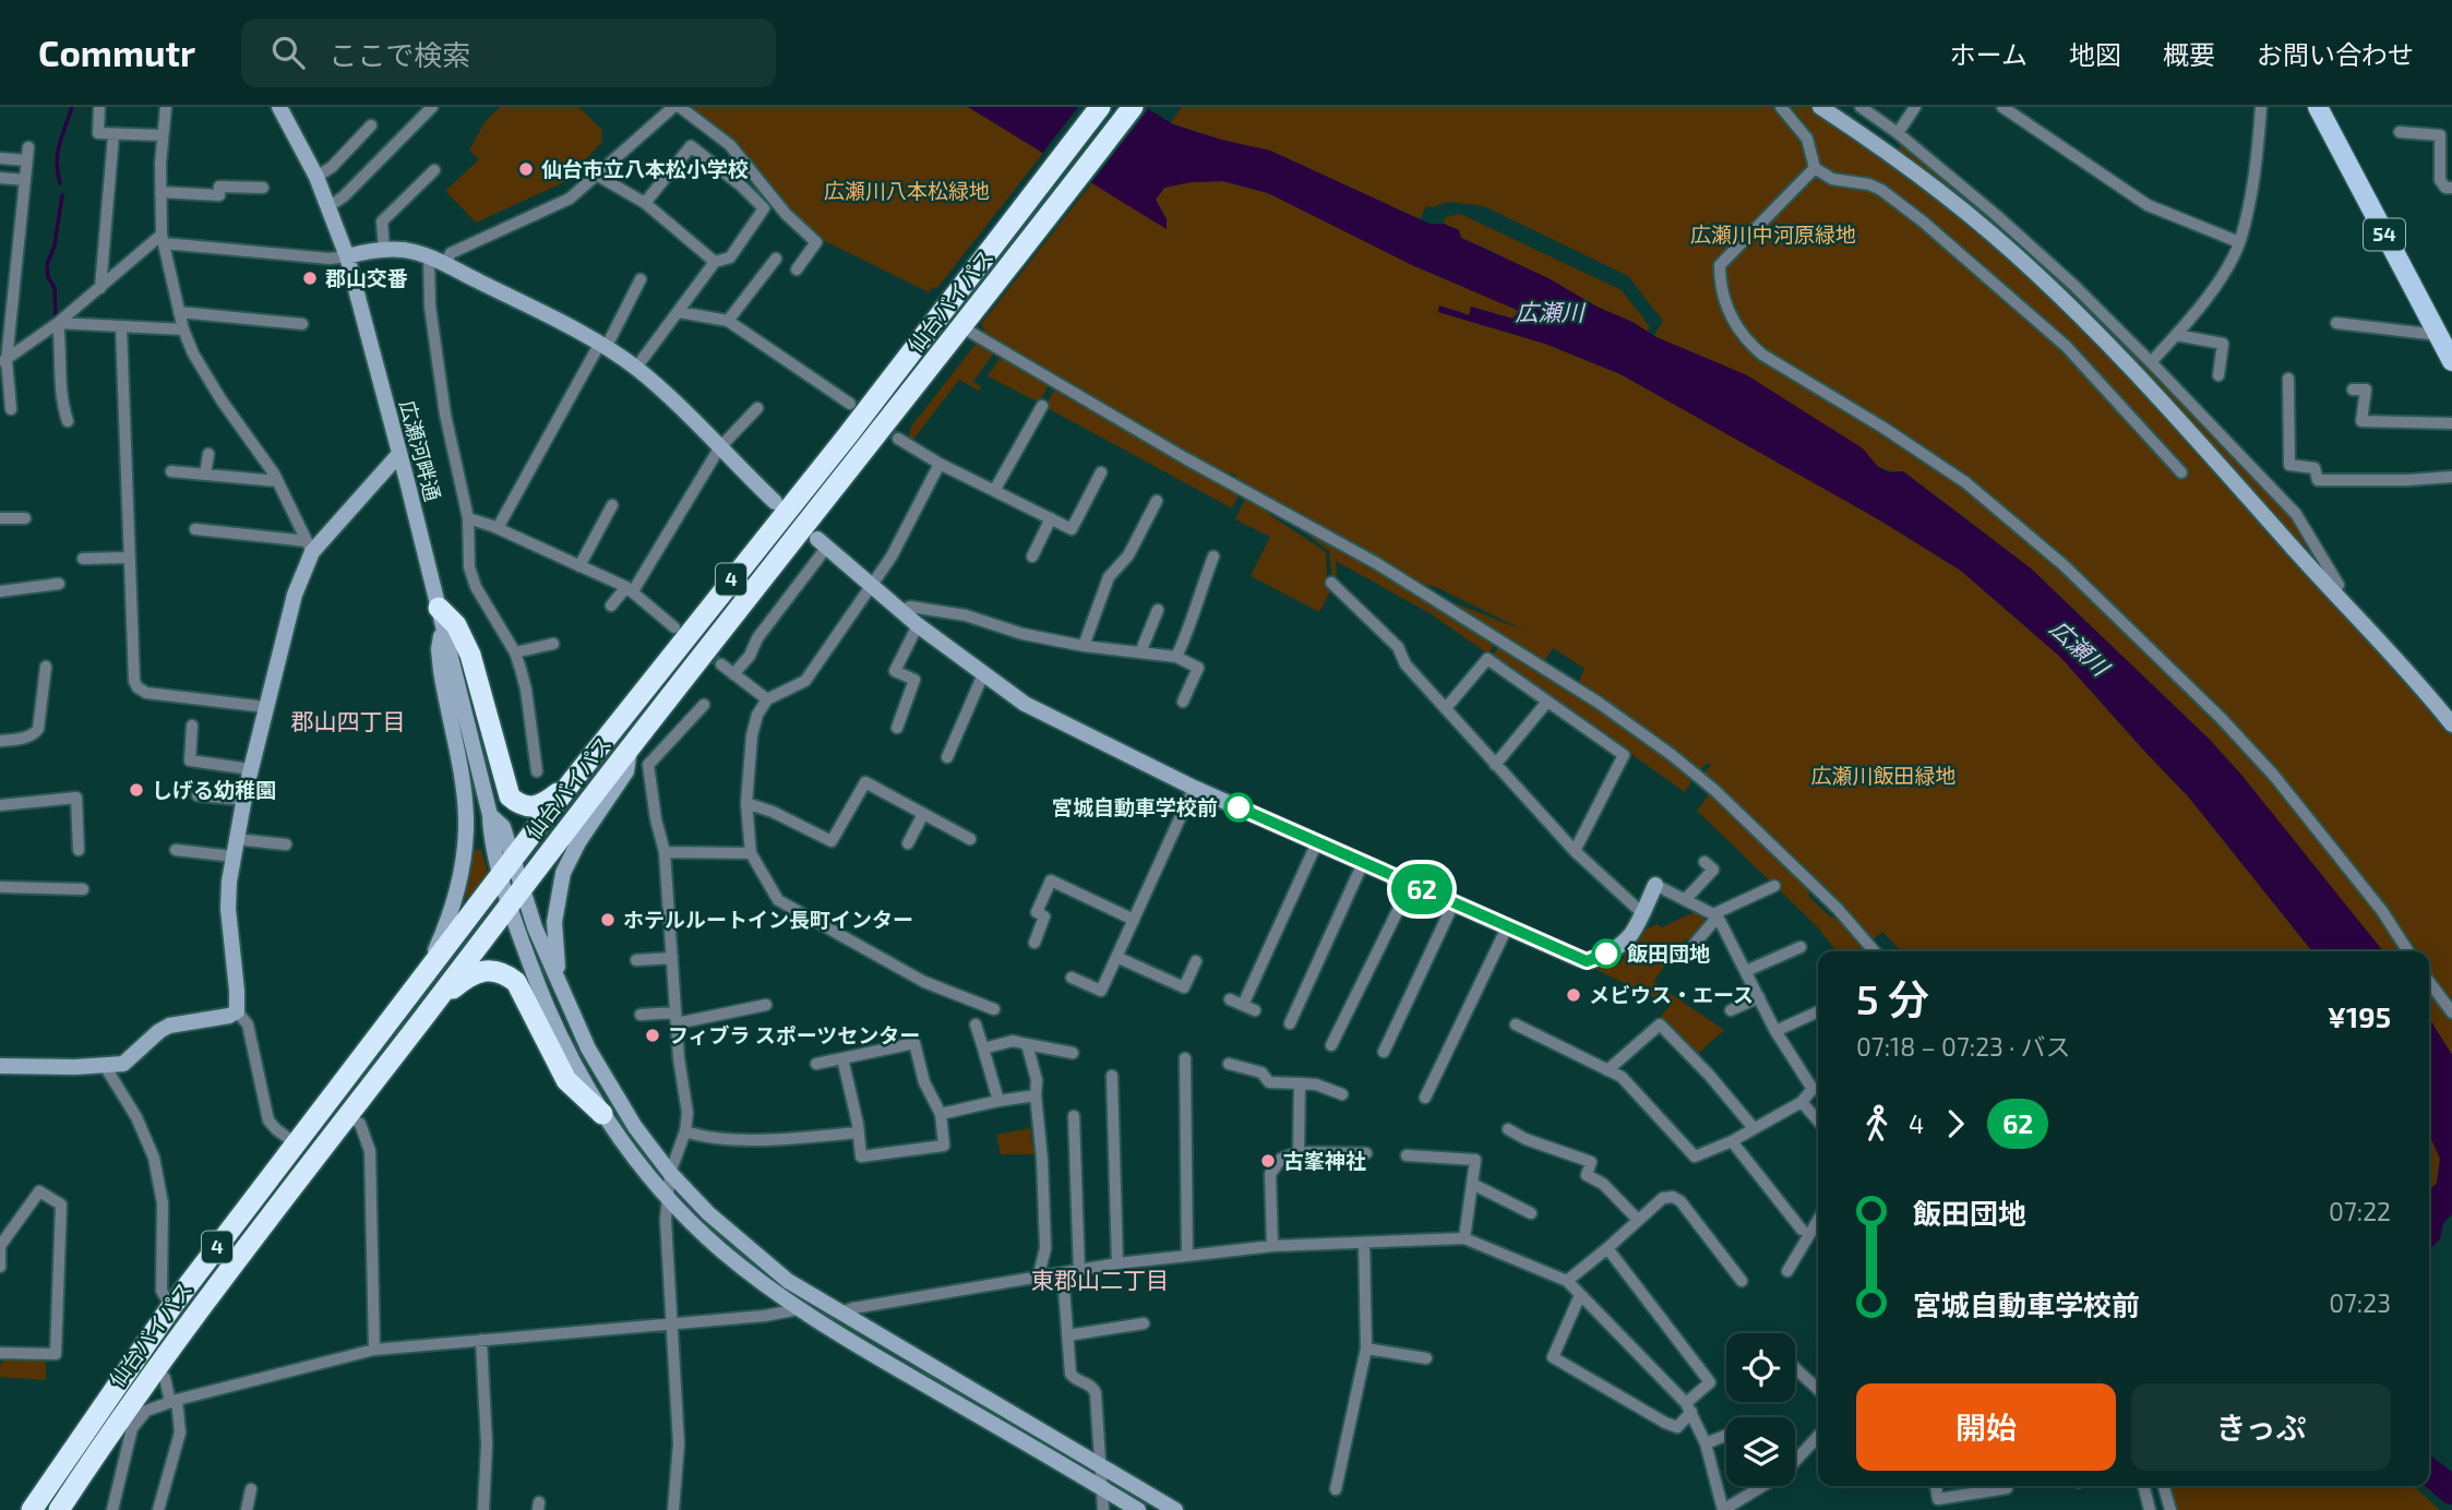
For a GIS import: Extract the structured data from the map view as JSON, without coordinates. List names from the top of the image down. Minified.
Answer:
{"streets":{"highway":["仙台バイパス","4"],"main road":["54"],"street":["広瀬河畔通"]},"crossings":[["仙台バイパス","広瀬河畔通"]],"districts":["郡山四丁目","東郡山二丁目"],"water":["広瀬川"],"parks":["広瀬川八本松緑地","広瀬川中河原緑地","広瀬川飯田緑地"],"places":["仙台市立八本松小学校","郡山交番","しげる幼稚園","宮城自動車学校前","ホテルルートイン長町インター","飯田団地","メビウス・エース","フィブラ スポーツセンター","古峯神社"],"lines":["bus line 62"],"page":{"header":"Commutr","search":"ここで検索","nav":["ホーム","地図","概要","お問い合わせ"],"on_map":"62","heading":["5 分","07:18 – 07:23 · バス","¥195"],"legs":["4","62"],"list":[{"name":"飯田団地","value":"07:22"},{"name":"宮城自動車学校前","value":"07:23"}],"buttons":["開始","きっぷ"]}}
